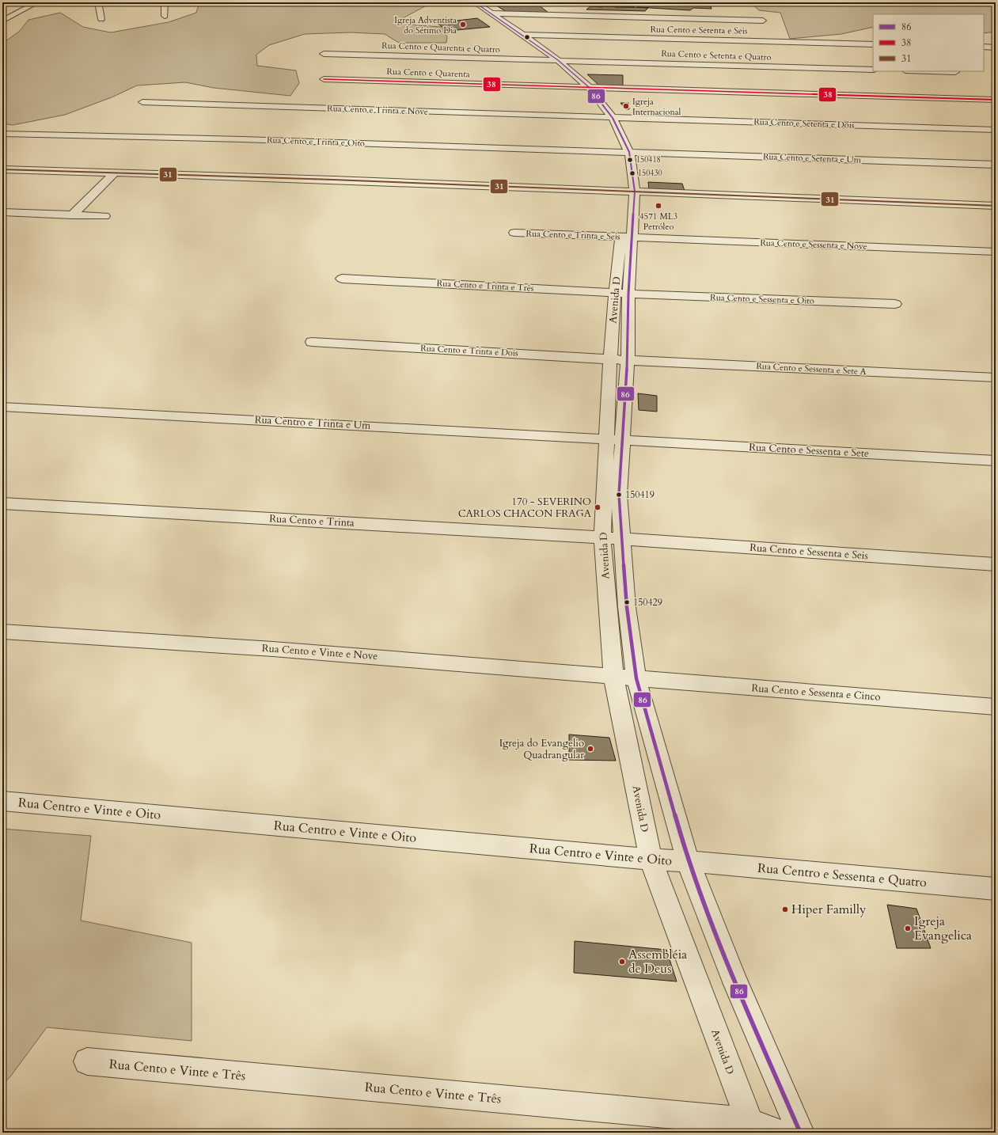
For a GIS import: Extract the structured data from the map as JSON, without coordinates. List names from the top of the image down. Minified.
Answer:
{"streets":{"street":["Rua Cento e Setenta e Seis","Rua Cento e Quarenta e Quatro","Rua Cento e Setenta e Quatro","Rua Cento e Quarenta","Rua Cento e Trinta e Nove","Rua Cento e Setenta e Dois","Rua Cento e Trinta e Oito","Rua Cento e Setenta e Um","Rua Cento e Trinta e Seis","Rua Cento e Sessenta e Nove","Rua Cento e Trinta e Três","Rua Cento e Sessenta e Oito","Avenida D","Rua Cento e Trinta e Dois","Rua Cento e Sessenta e Sete A","Rua Centro e Trinta e Um","Rua Cento e Sessenta e Sete","Rua Cento e Trinta","Rua Cento e Sessenta e Seis","Rua Cento e Vinte e Nove","Rua Cento e Sessenta e Cinco","Rua Centro e Vinte e Oito","Rua Centro e Sessenta e Quatro","Rua Cento e Vinte e Três"]},"crossings":[["Rua Cento e Setenta e Seis","Avenida D"],["Rua Cento e Quarenta e Quatro","Rua Cento e Setenta e Quatro"],["Rua Cento e Quarenta e Quatro","Avenida D"],["Rua Cento e Setenta e Quatro","Avenida D"],["Rua Cento e Quarenta","Avenida D"],["Rua Cento e Trinta e Nove","Rua Cento e Setenta e Dois"],["Rua Cento e Trinta e Nove","Avenida D"],["Rua Cento e Setenta e Dois","Avenida D"],["Rua Cento e Trinta e Oito","Rua Cento e Setenta e Um"],["Rua Cento e Trinta e Oito","Avenida D"],["Rua Cento e Setenta e Um","Avenida D"],["Rua Cento e Trinta e Seis","Rua Cento e Sessenta e Nove"],["Rua Cento e Trinta e Seis","Avenida D"],["Rua Cento e Sessenta e Nove","Avenida D"],["Rua Cento e Trinta e Três","Rua Cento e Sessenta e Oito"],["Rua Cento e Trinta e Três","Avenida D"],["Rua Cento e Sessenta e Oito","Avenida D"],["Avenida D","Rua Cento e Trinta e Dois"],["Avenida D","Rua Cento e Sessenta e Sete A"],["Avenida D","Rua Centro e Trinta e Um"],["Avenida D","Rua Cento e Sessenta e Sete"],["Avenida D","Rua Cento e Trinta"],["Avenida D","Rua Cento e Sessenta e Seis"],["Avenida D","Rua Cento e Vinte e Nove"],["Avenida D","Rua Cento e Sessenta e Cinco"],["Avenida D","Rua Centro e Vinte e Oito"],["Avenida D","Rua Centro e Sessenta e Quatro"],["Avenida D","Rua Cento e Vinte e Três"],["Rua Cento e Trinta e Dois","Rua Cento e Sessenta e Sete A"],["Rua Centro e Trinta e Um","Rua Cento e Sessenta e Sete"],["Rua Cento e Trinta","Rua Cento e Sessenta e Seis"],["Rua Cento e Vinte e Nove","Rua Cento e Sessenta e Cinco"],["Rua Centro e Vinte e Oito","Rua Centro e Sessenta e Quatro"]],"places":["Igreja Adventista do Sétimo Dia","Igreja Internacional","150418","150430","4571 ML3 Petróleo","150419","170 - SEVERINO CARLOS CHACON FRAGA","150429","Igreja do Evangelio Quadrangular","Hiper Familly","Igreja Evangelica","Assembléia de Deus"],"lines":["transit line 86","transit line 38","transit line 31"],"legend":["86","38","31"]}
